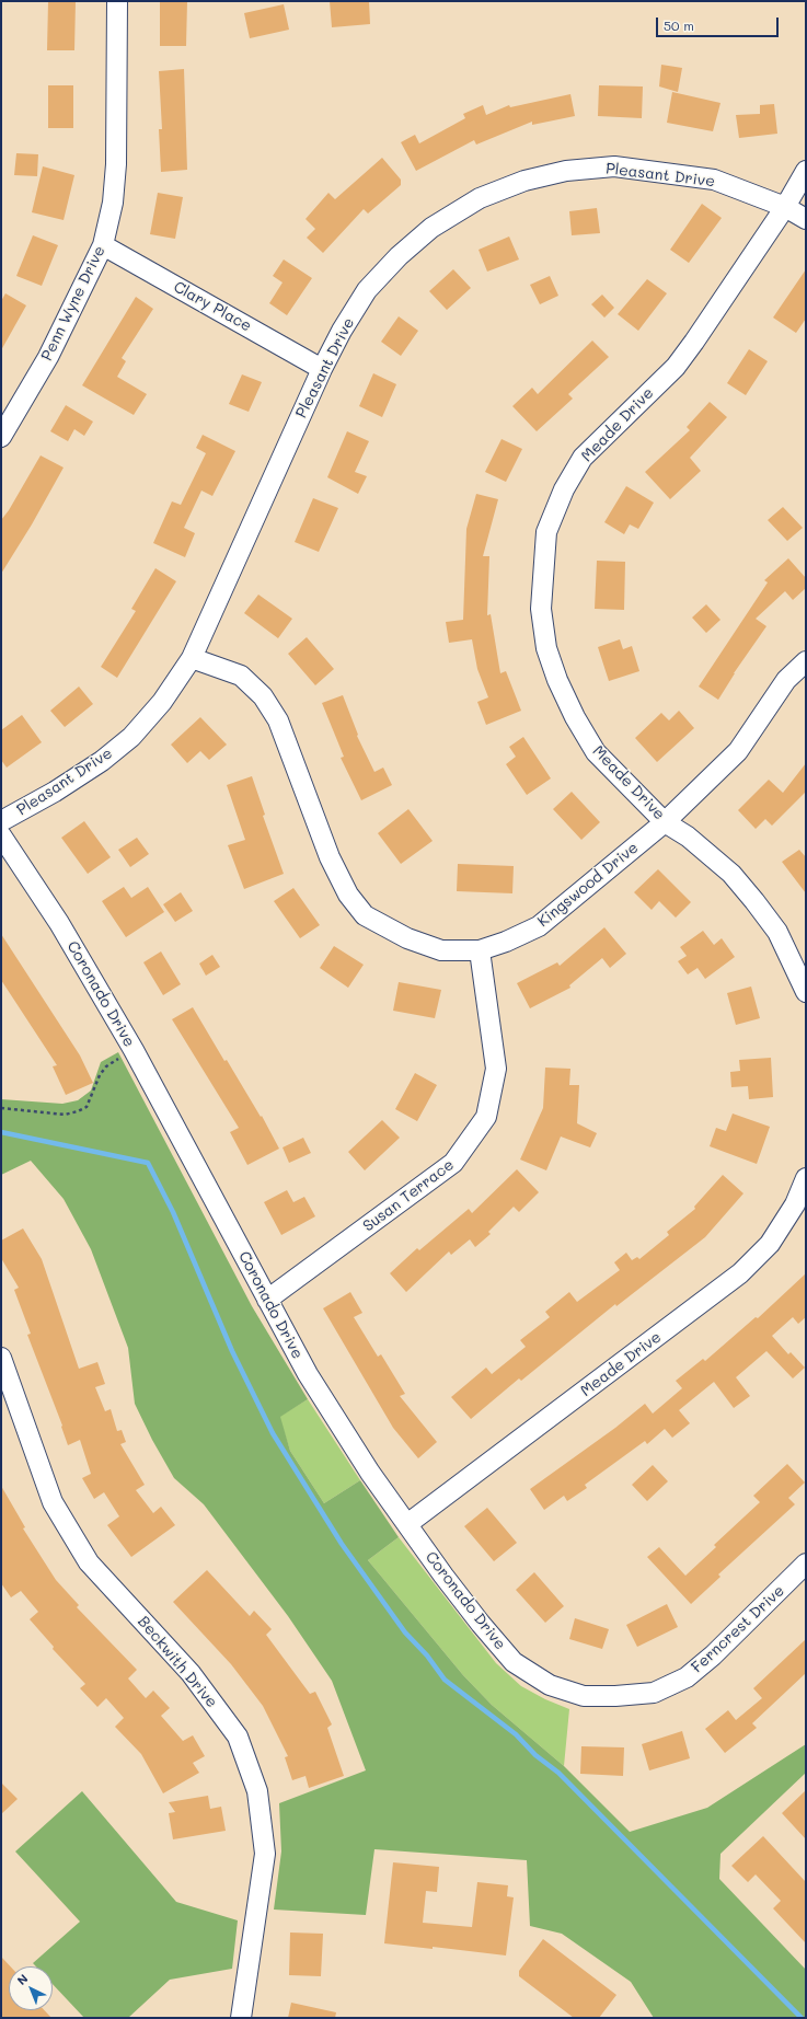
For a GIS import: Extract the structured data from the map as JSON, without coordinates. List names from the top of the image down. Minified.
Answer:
{"streets":{"street":["Pleasant Drive","Penn Wyne Drive","Clary Place","Meade Drive","Kingswood Drive","Coronado Drive","Susan Terrace","Ferncrest Drive","Beckwith Drive"]},"crossings":[["Pleasant Drive","Clary Place"],["Pleasant Drive","Meade Drive"],["Pleasant Drive","Kingswood Drive"],["Penn Wyne Drive","Clary Place"],["Meade Drive","Kingswood Drive"],["Meade Drive","Coronado Drive"],["Kingswood Drive","Susan Terrace"],["Coronado Drive","Susan Terrace"],["Coronado Drive","Ferncrest Drive"]],"scale_bar":"50 m","north":"top left"}
